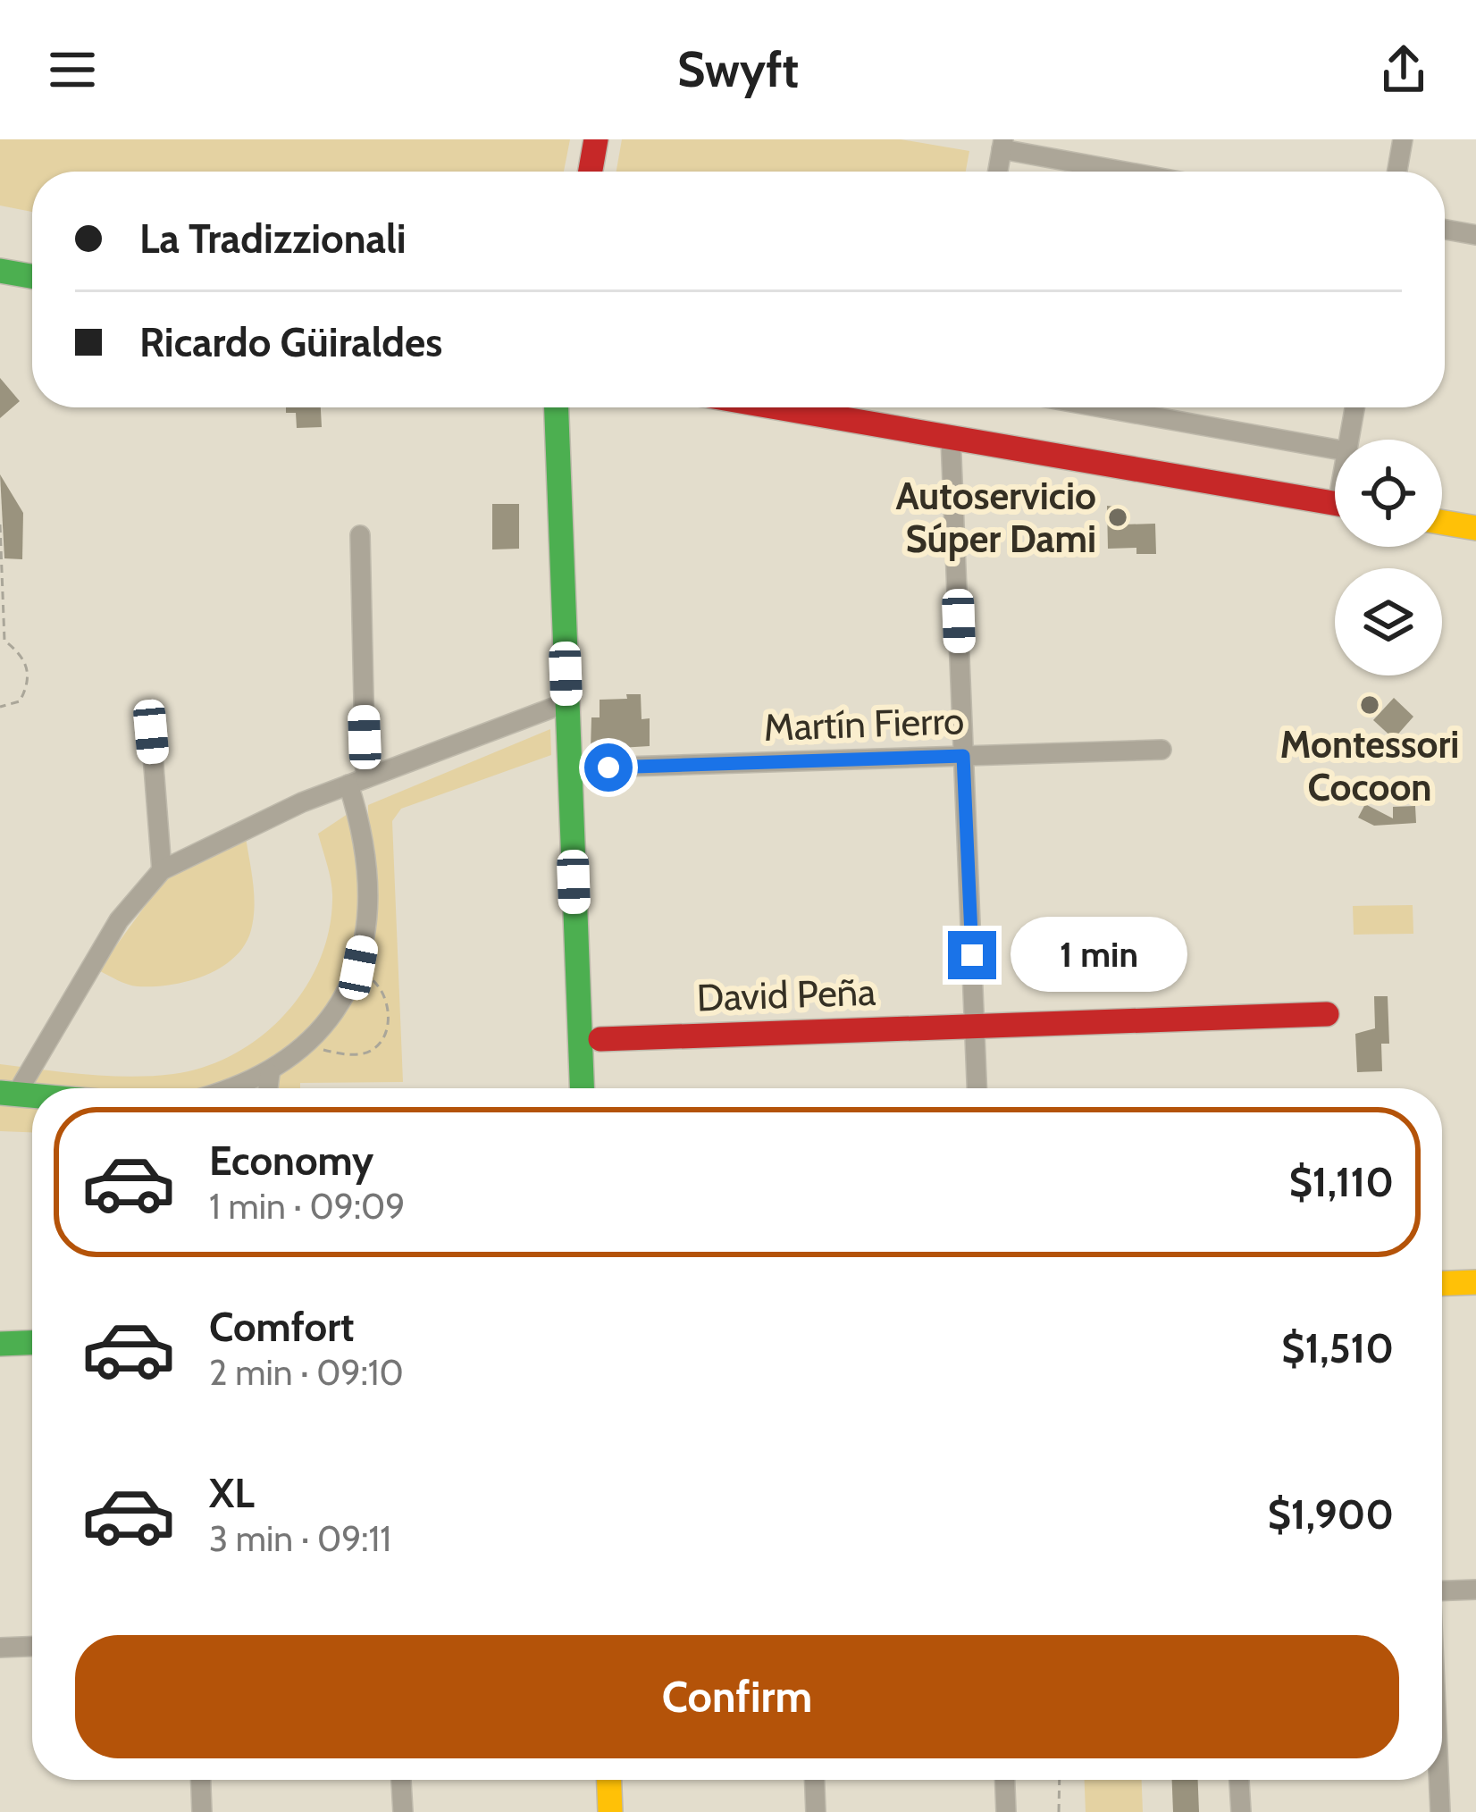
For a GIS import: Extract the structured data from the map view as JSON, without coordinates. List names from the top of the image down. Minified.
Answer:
{"streets":{"main road":["David Peña"],"street":["Martín Fierro"]},"places":["Autoservicio Súper Dami","Montessori Cocoon"],"page":{"header":"Swyft","banner":["La Tradizzionali","Ricardo Güiraldes"],"bubble":"1 min","list":[{"name":"Economy","note":"1 min · 09:09","value":"$1,110"},{"name":"Comfort","note":"2 min · 09:10","value":"$1,510"},{"name":"XL","note":"3 min · 09:11","value":"$1,900"}],"buttons":"Confirm"}}
